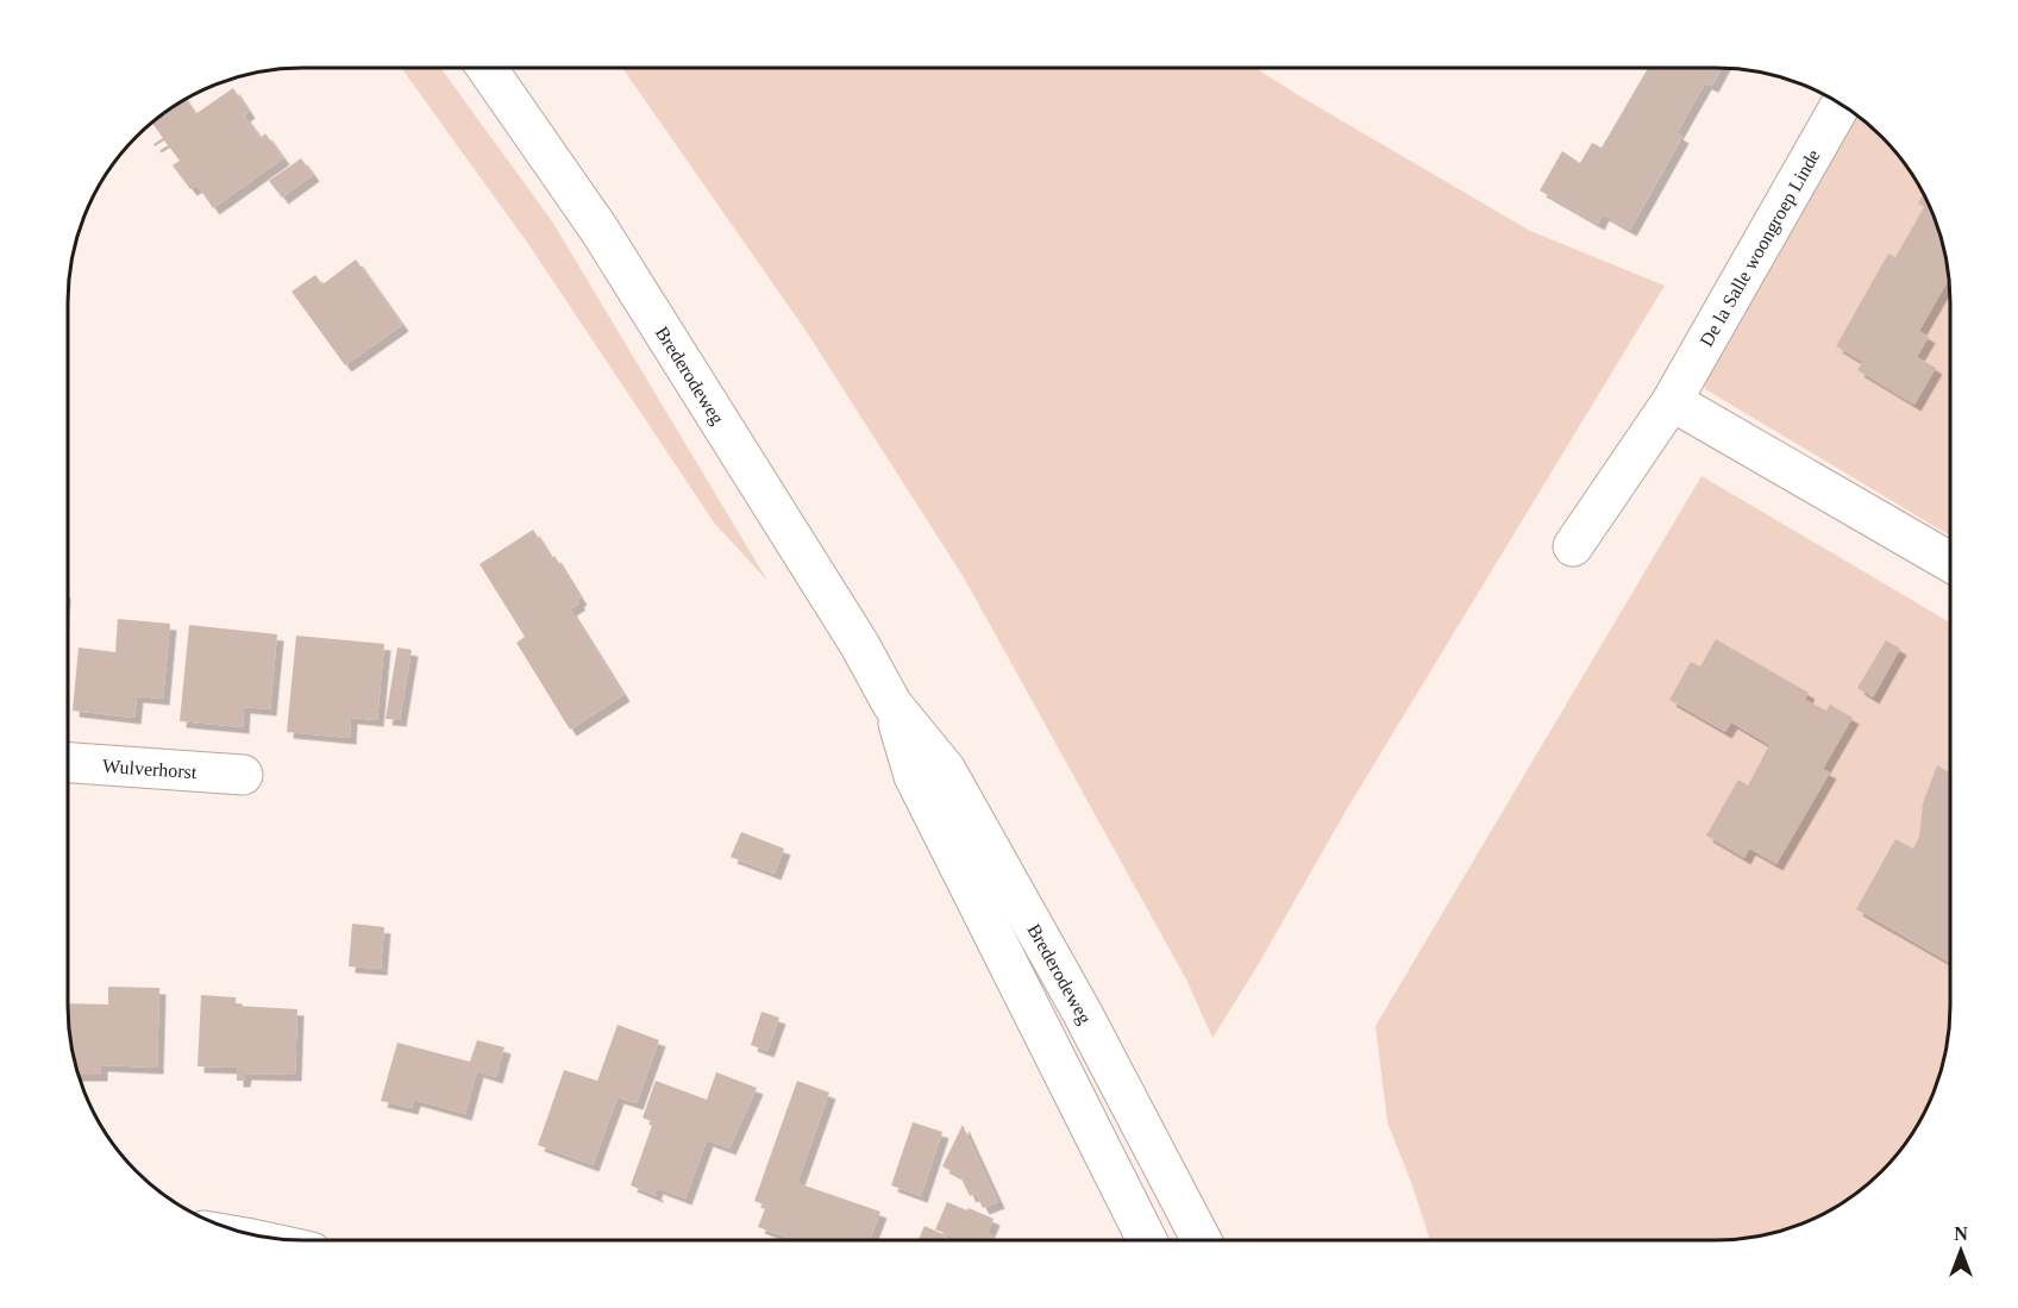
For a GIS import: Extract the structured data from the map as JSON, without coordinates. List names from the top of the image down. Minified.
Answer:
{"streets":{"main road":["De la Salle woongroep Linde","Brederodeweg","Wulverhorst"]},"north":"top"}
